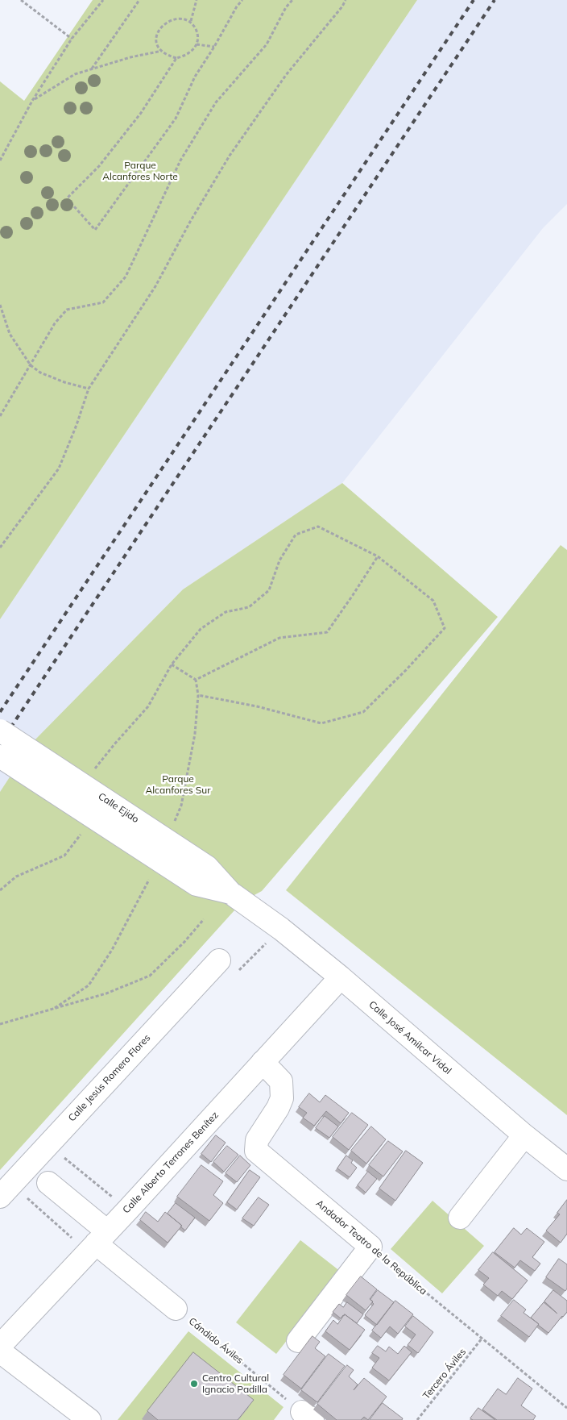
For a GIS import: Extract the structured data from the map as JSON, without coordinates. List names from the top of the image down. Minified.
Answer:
{"streets":{"street":["Calle Ejido","Calle José Amilcar Vidal","Calle Jesús Romero Flores","Calle Alberto Terrones Benítez","Andador Teatro de la República"],"path":["Cándido Áviles","Tercero Áviles"]},"crossings":[["Calle Ejido","Calle José Amilcar Vidal"],["Calle José Amilcar Vidal","Calle Alberto Terrones Benítez"],["Calle Alberto Terrones Benítez","Andador Teatro de la República"],["Andador Teatro de la República","Tercero Áviles"]],"parks":["Parque Alcanfores Norte","Parque Alcanfores Sur"],"places":["Centro Cultural Ignacio Padilla"]}
